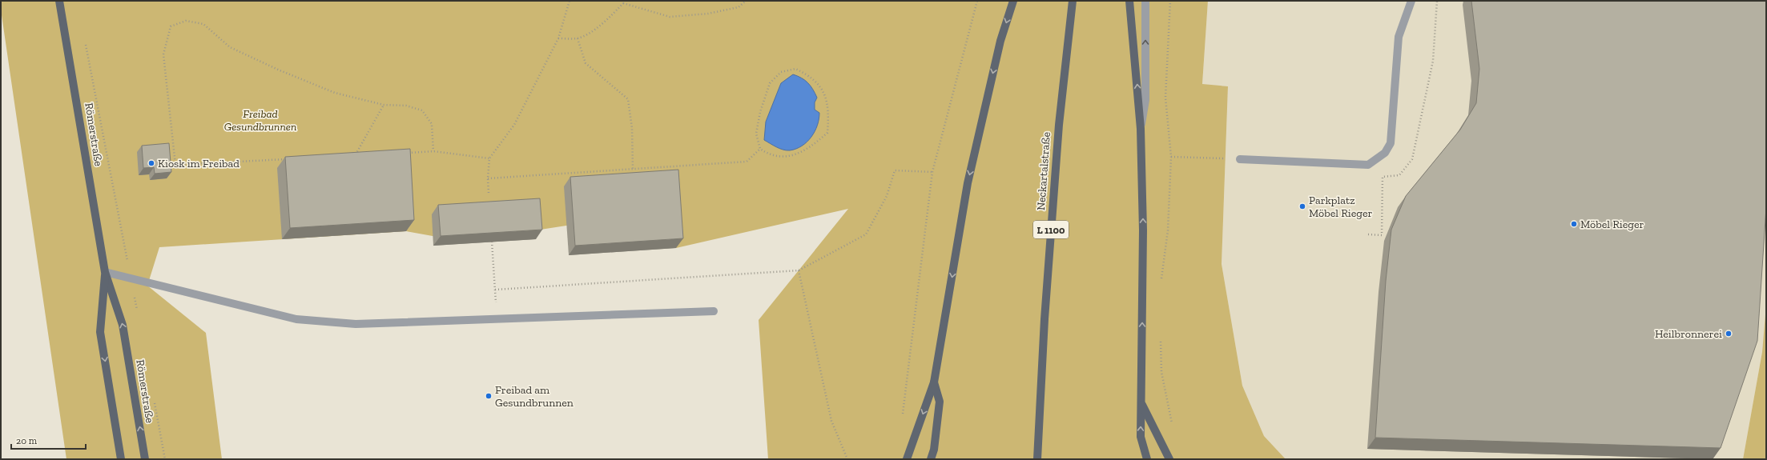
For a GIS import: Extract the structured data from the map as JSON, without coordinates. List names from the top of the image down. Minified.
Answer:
{"streets":{"main road":["Römerstraße","Neckartalstraße","L 1100"]},"parks":["Freibad Gesundbrunnen"],"places":["Kiosk im Freibad","Parkplatz Möbel Rieger","Möbel Rieger","Heilbronnerei","Freibad am Gesundbrunnen"],"scale_bar":"20 m"}
